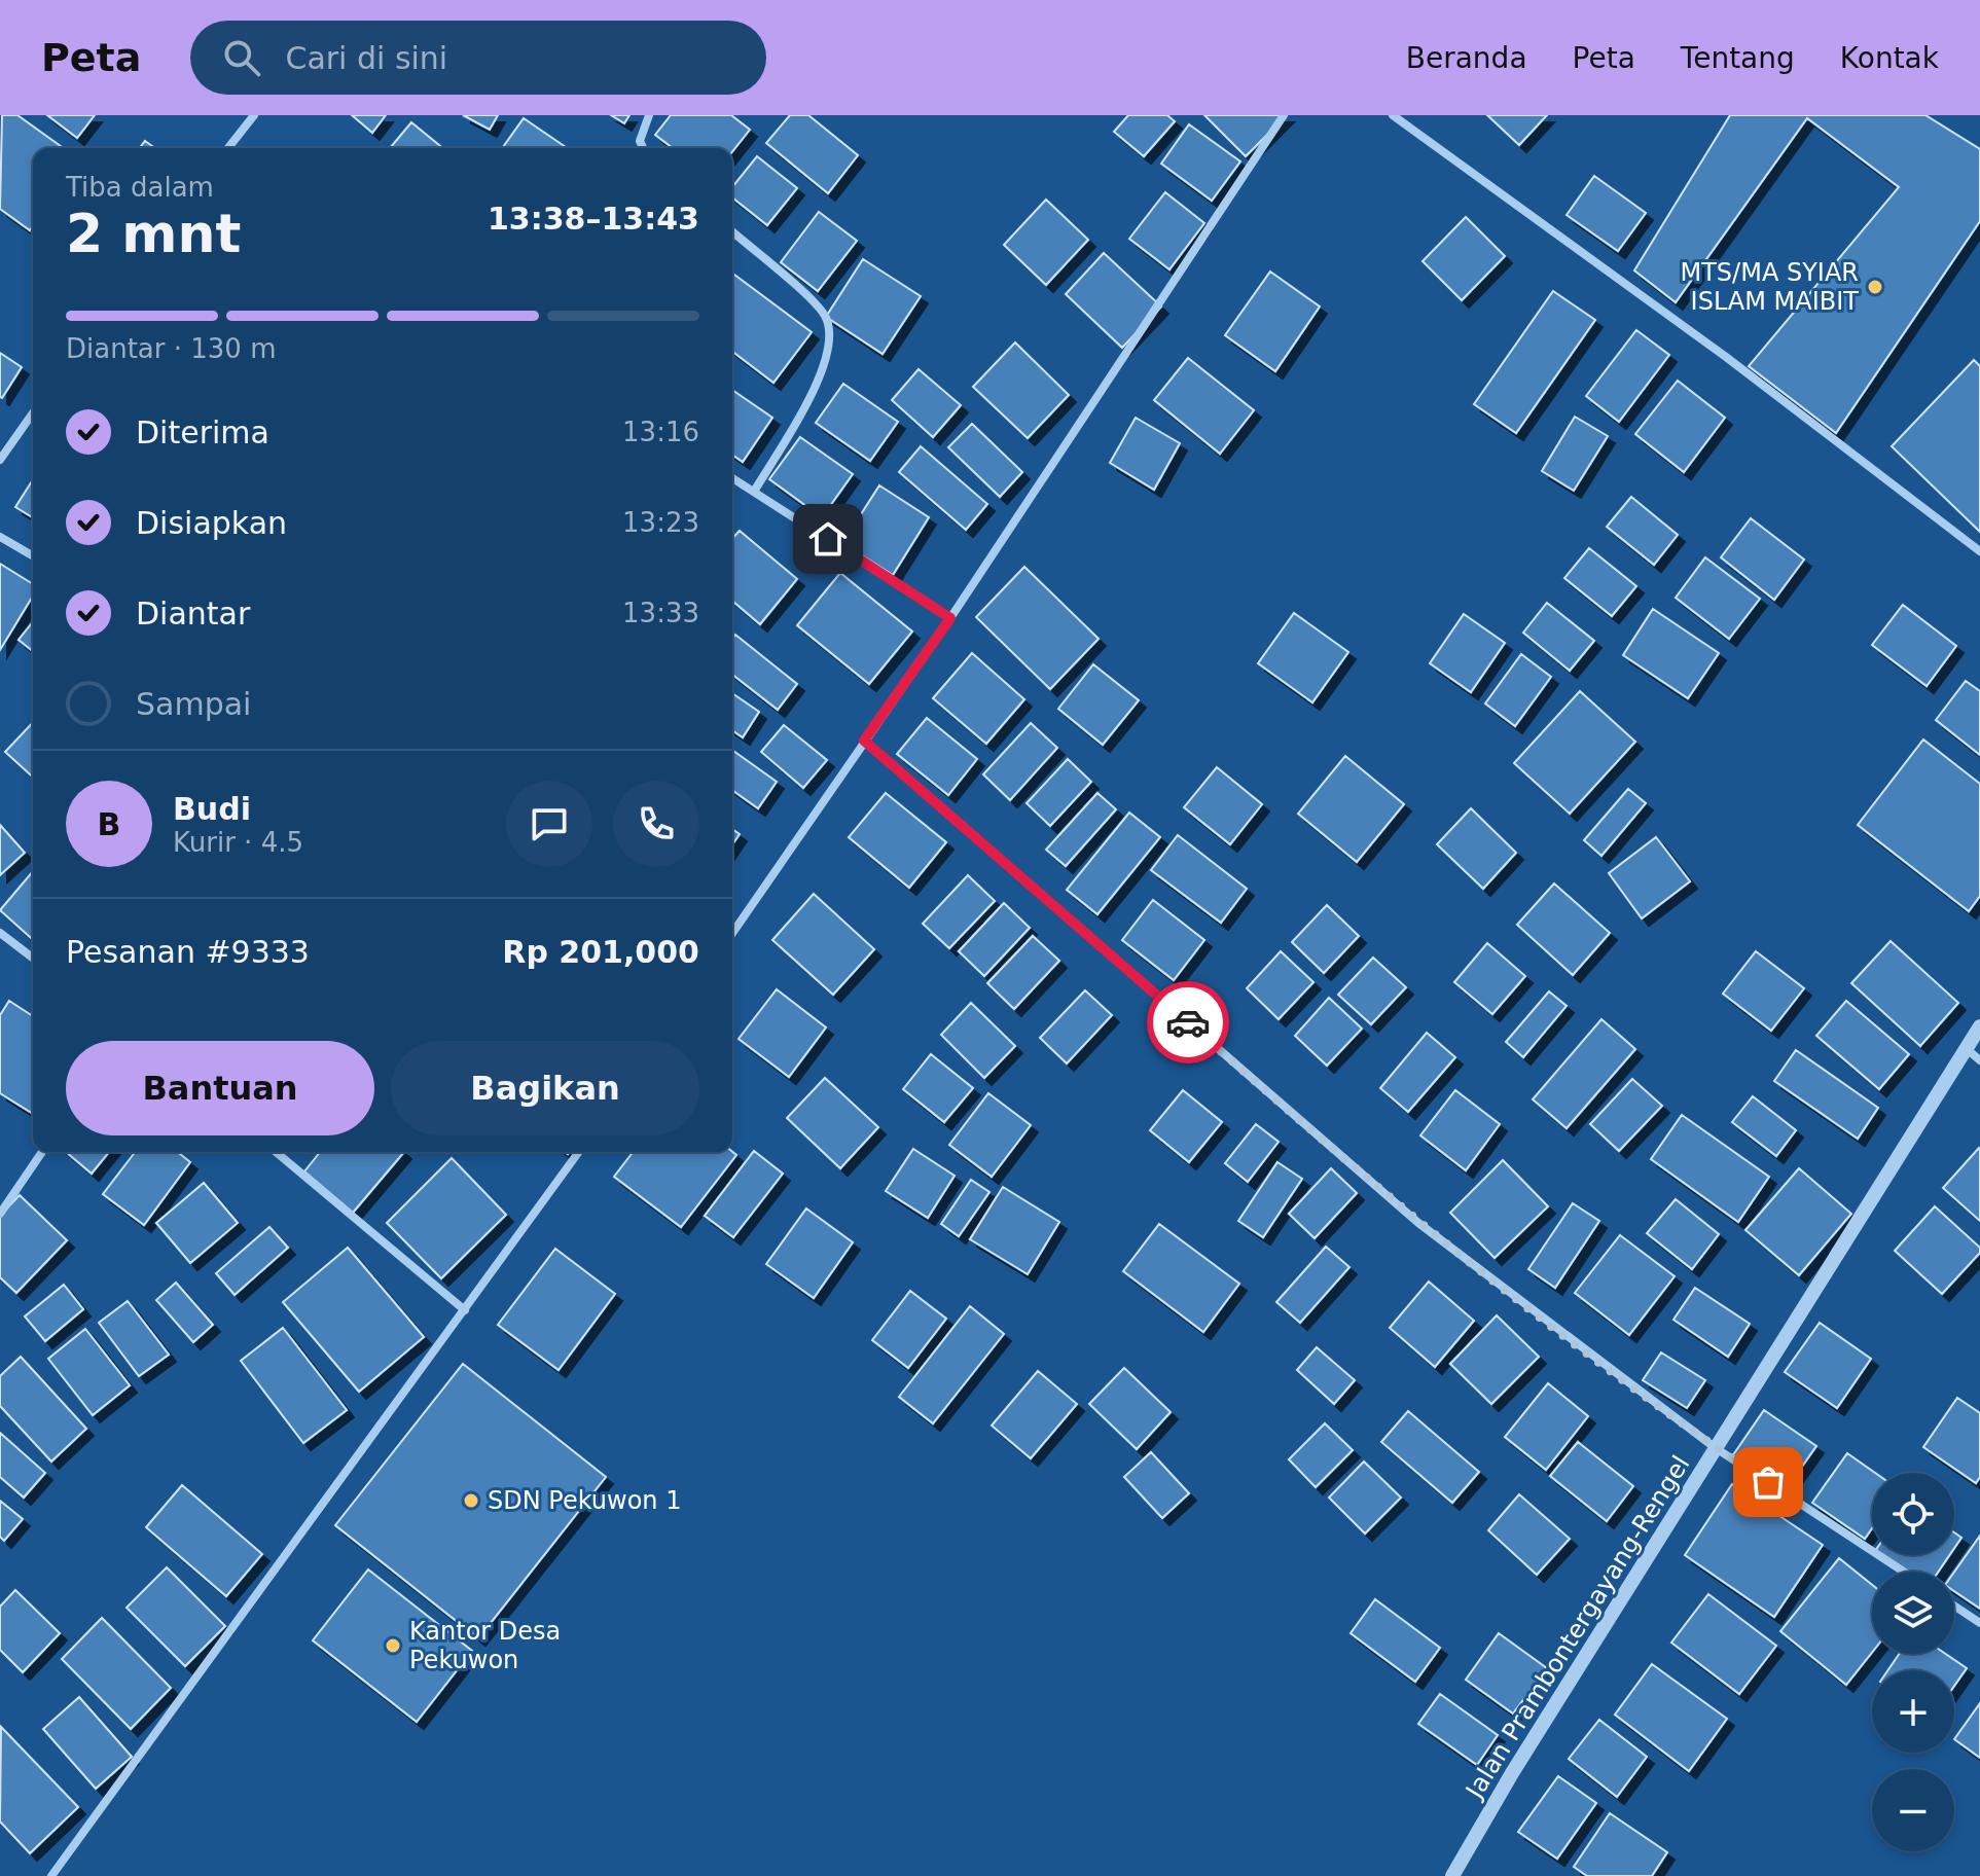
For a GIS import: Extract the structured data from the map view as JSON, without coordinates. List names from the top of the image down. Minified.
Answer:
{"streets":{"street":["Jalan Prambontergayang-Rengel"]},"places":["MTS/MA SYIAR ISLAM MAIBIT","SDN Pekuwon 1","Kantor Desa Pekuwon"],"page":{"header":"Peta","search":"Cari di sini","nav":["Beranda","Peta","Tentang","Kontak"],"heading":["2 mnt","Tiba dalam","13:38–13:43"],"panel":["Budi","Kurir · 4.5","Pesanan #9333","Rp 201,000"],"bar":"Diantar · 130 m","list":[["Diterima","13:16"],["Disiapkan","13:23"],["Diantar","13:33"],"Sampai"],"round":"B","buttons":["Bantuan","Bagikan"],"map_buttons":["+","−"]}}
